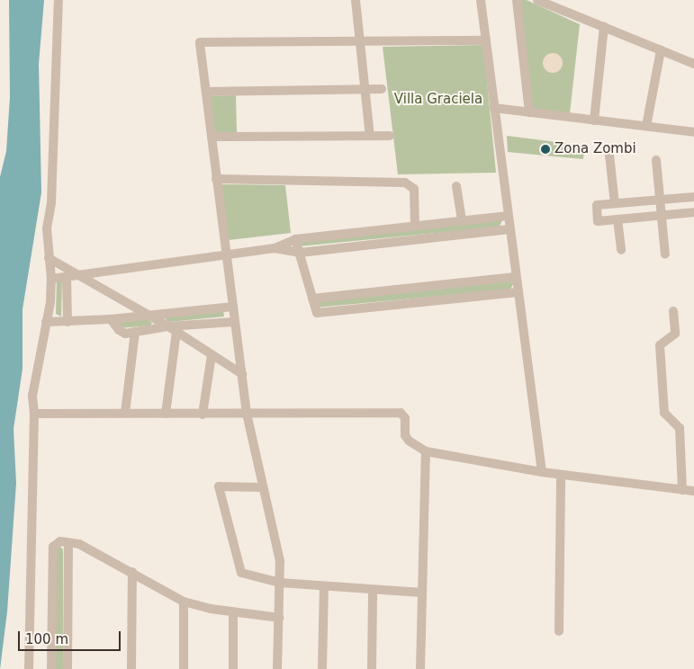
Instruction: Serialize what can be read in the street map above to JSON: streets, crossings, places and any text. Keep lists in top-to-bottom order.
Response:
{
  "parks": ["Villa Graciela"],
  "places": ["Zona Zombi"],
  "scale_bar": "100 m"
}
